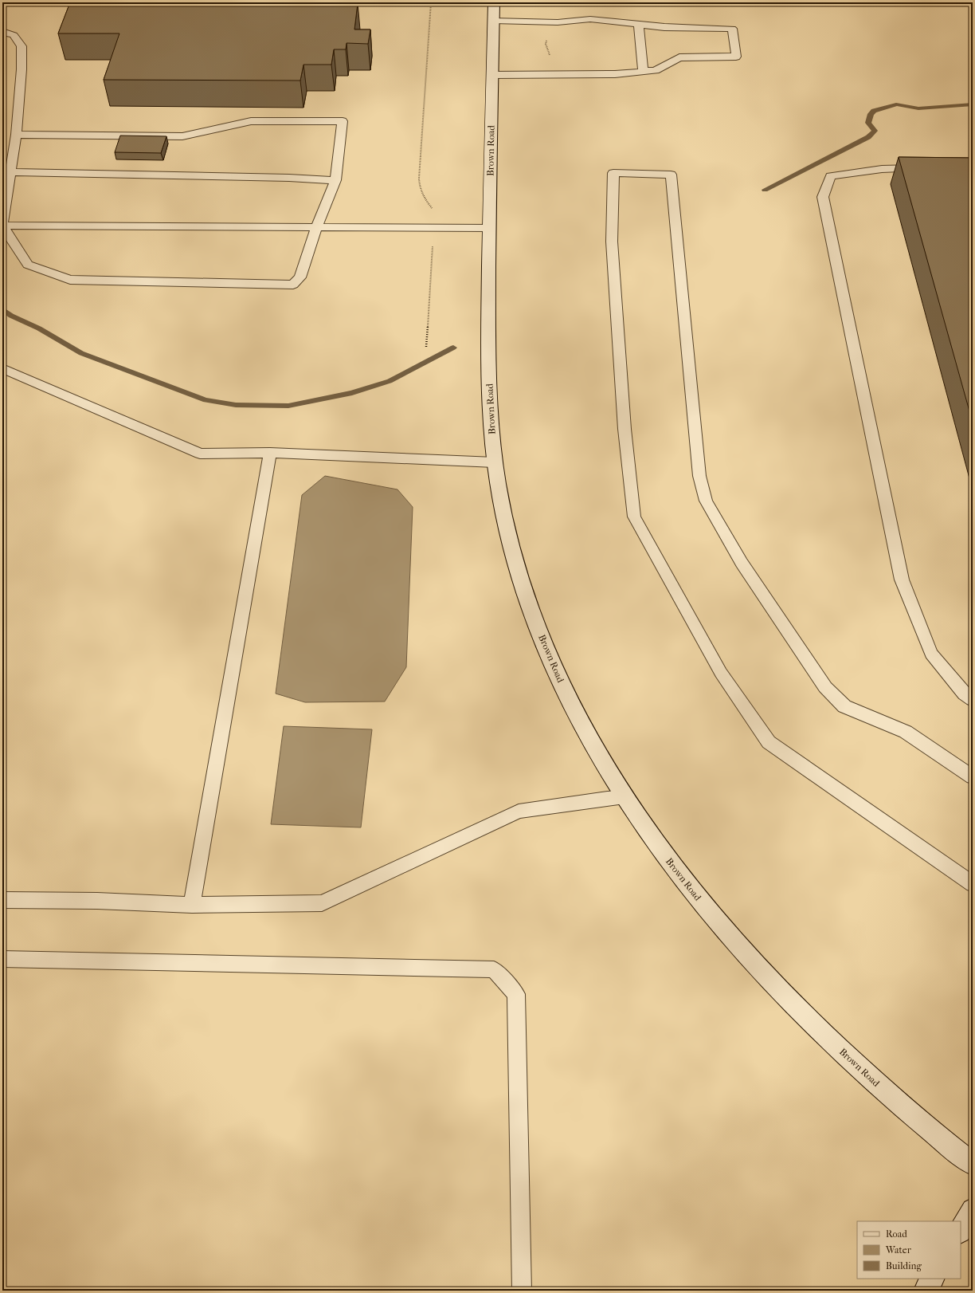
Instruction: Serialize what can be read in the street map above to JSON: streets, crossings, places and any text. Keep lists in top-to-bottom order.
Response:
{
  "streets": {
    "main road": ["Brown Road"]
  },
  "legend": ["Road", "Water", "Building"]
}
